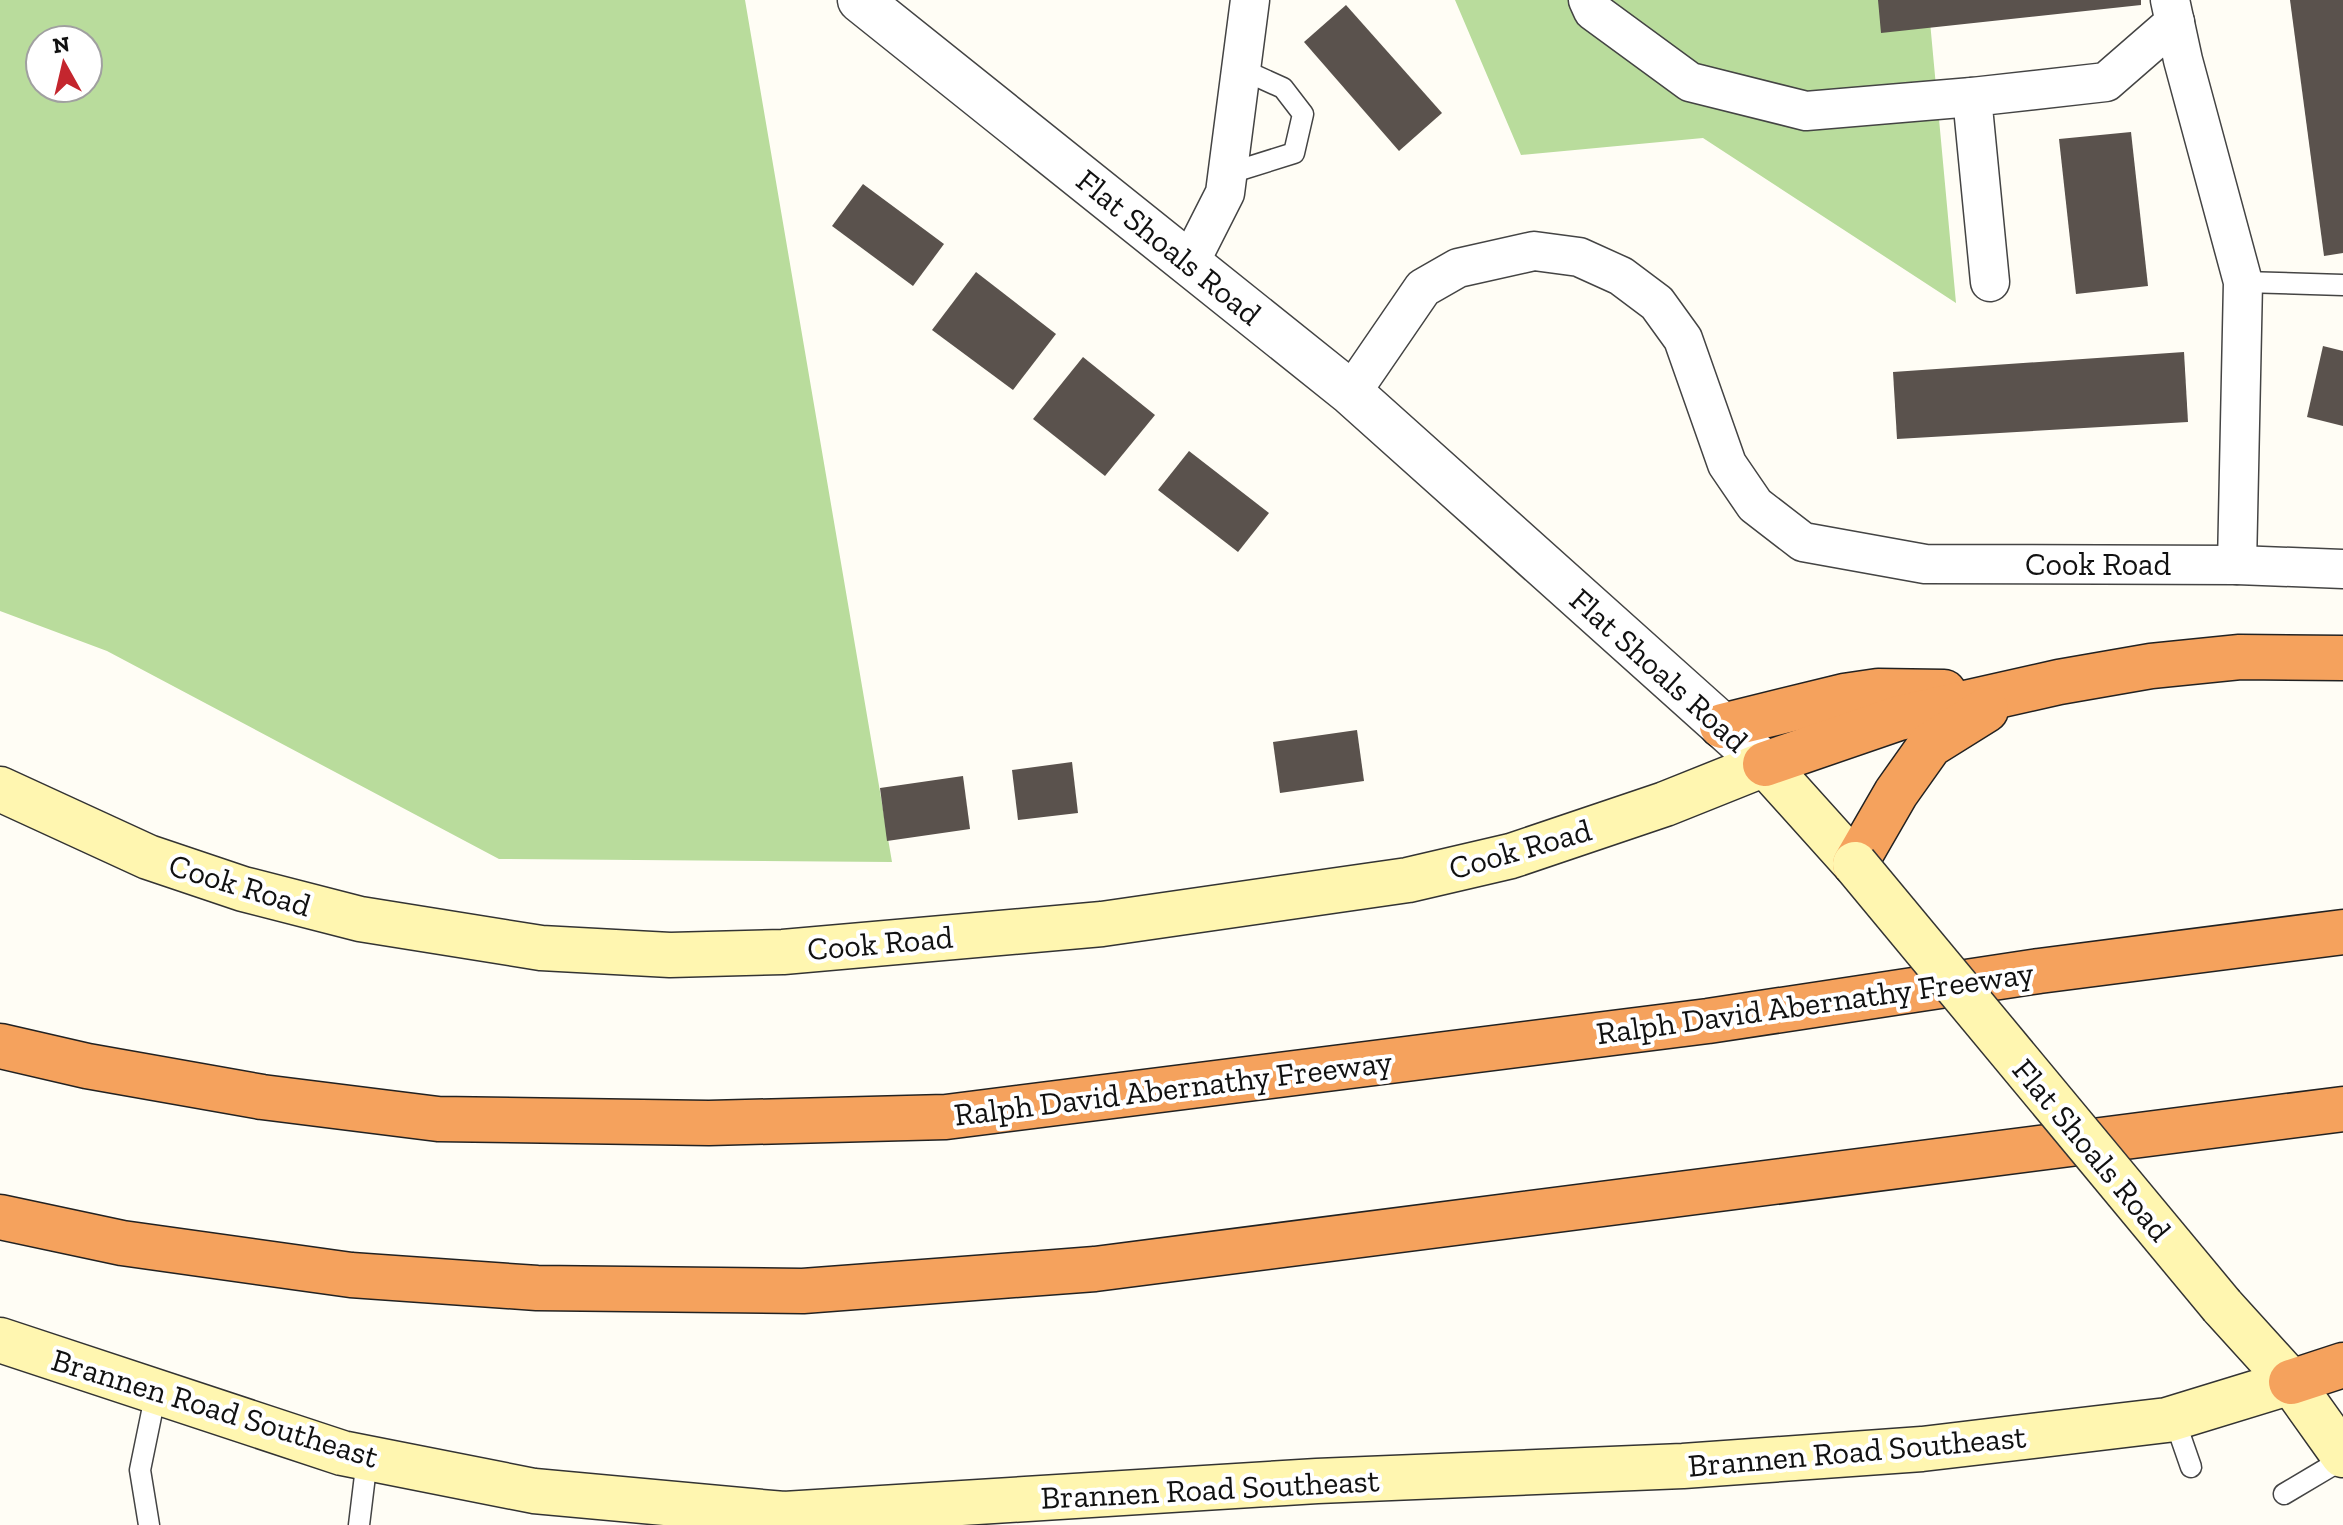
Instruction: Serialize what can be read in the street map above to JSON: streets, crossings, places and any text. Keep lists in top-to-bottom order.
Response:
{
  "streets": {
    "highway": ["Ralph David Abernathy Freeway"],
    "main road": ["Flat Shoals Road", "Cook Road", "Brannen Road Southeast"]
  },
  "crossings": [
    ["Flat Shoals Road", "Cook Road"],
    ["Flat Shoals Road", "Brannen Road Southeast"]
  ],
  "north": "top"
}
